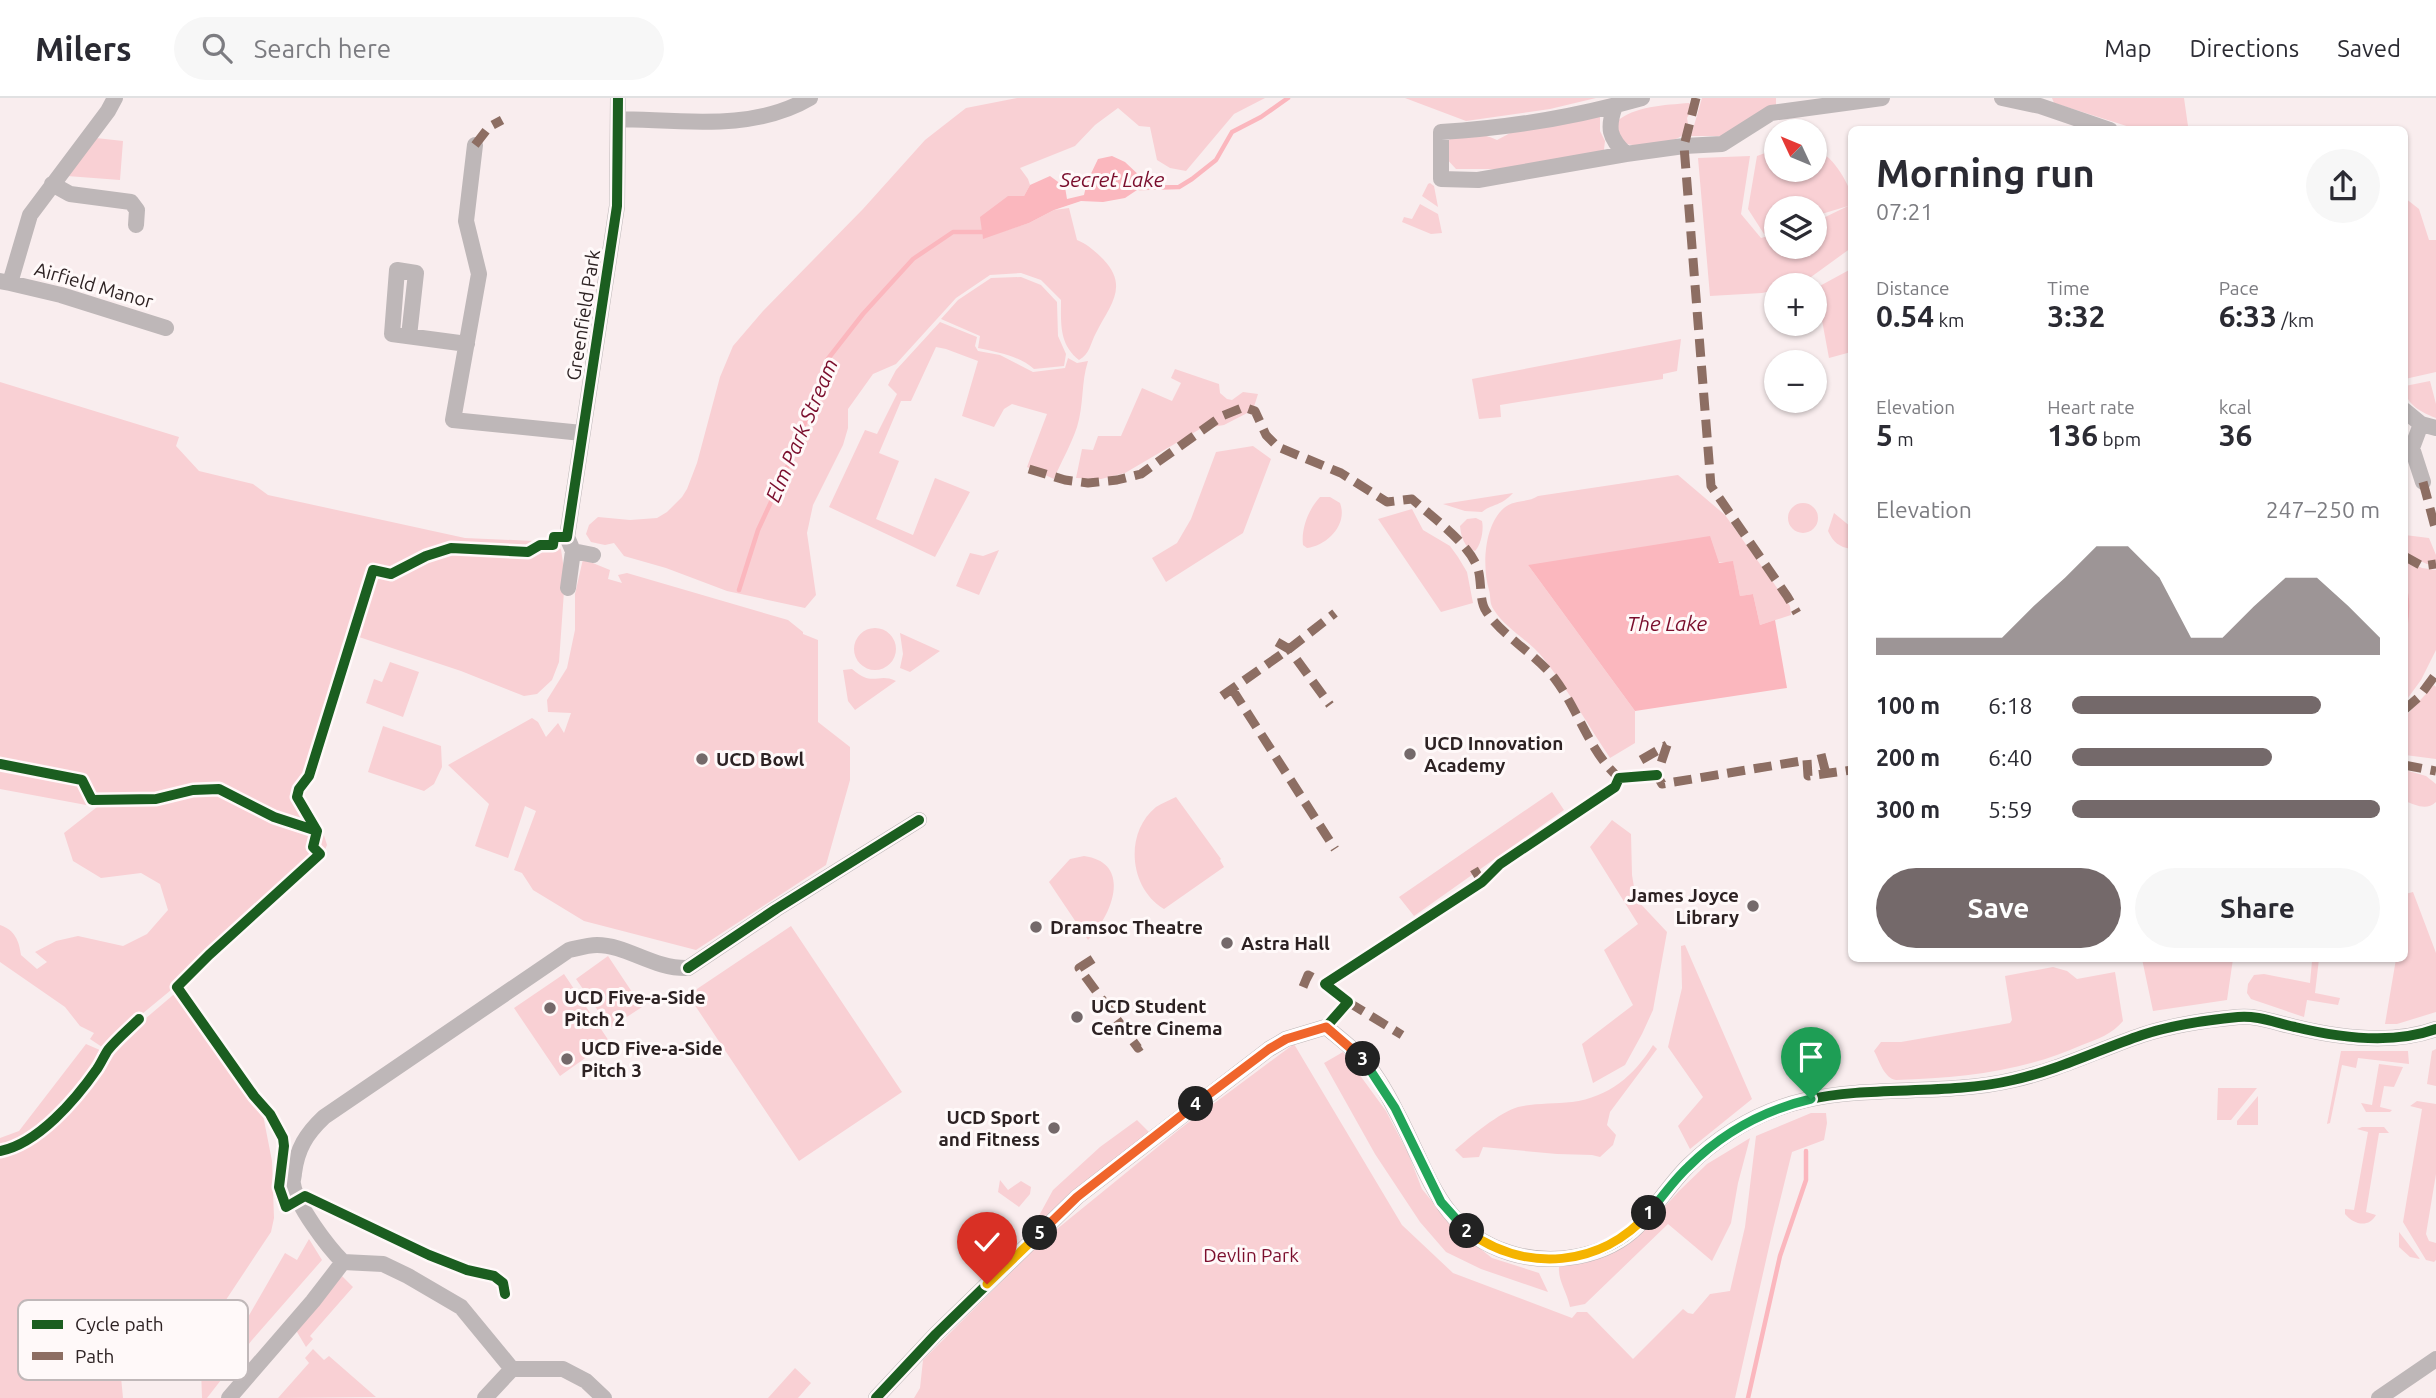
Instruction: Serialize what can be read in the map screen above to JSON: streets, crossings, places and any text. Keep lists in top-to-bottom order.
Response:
{
  "streets": {
    "street": ["Airfield Manor", "Greenfield Park"]
  },
  "water": ["Secret Lake", "Elm Park Stream", "The Lake"],
  "parks": ["Devlin Park"],
  "places": [
    "UCD Innovation Academy",
    "UCD Bowl",
    "James Joyce Library",
    "Dramsoc Theatre",
    "Astra Hall",
    "UCD Five-a-Side Pitch 2",
    "UCD Student Centre Cinema",
    "UCD Five-a-Side Pitch 3",
    "UCD Sport and Fitness"
  ],
  "legend": ["Cycle path", "Path"],
  "north": "top left",
  "page": {
    "header": "Milers",
    "search": "Search here",
    "nav": ["Map", "Directions", "Saved"],
    "map_buttons": ["+", "−"],
    "heading": ["Morning run", "07:21"],
    "stats": [
      ["Distance", "0.54 km"],
      ["Time", "3:32"],
      ["Pace", "6:33 /km"],
      ["Elevation", "5 m"],
      ["Heart rate", "136 bpm"],
      ["kcal", "36"]
    ],
    "chart": ["Elevation", "247–250 m"],
    "list": [
      {
        "name": "100 m",
        "note": "6:18"
      },
      {
        "name": "200 m",
        "note": "6:40"
      },
      {
        "name": "300 m",
        "note": "5:59"
      }
    ],
    "buttons": ["Save", "Share"],
    "pins": [
      "3",
      "4",
      "1",
      "2",
      "5"
    ]
  }
}
